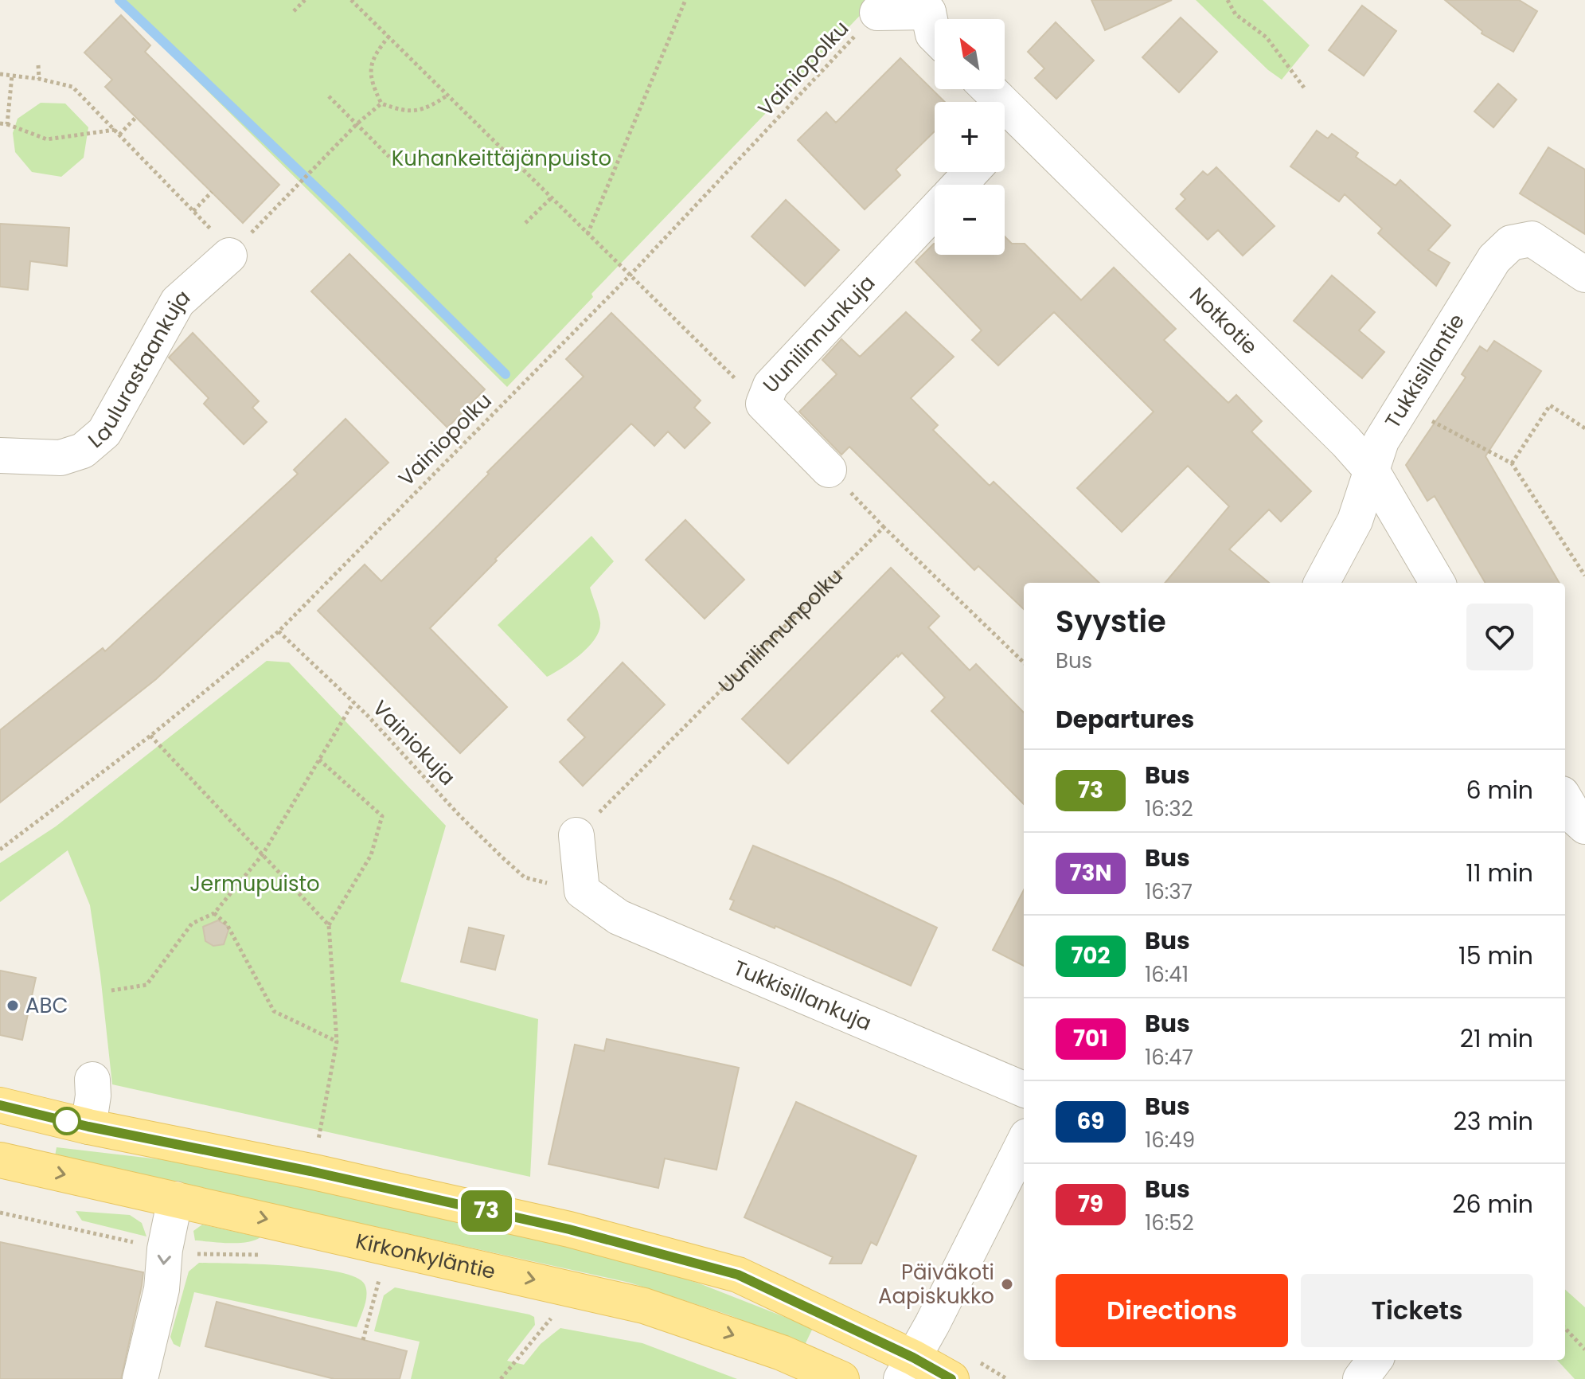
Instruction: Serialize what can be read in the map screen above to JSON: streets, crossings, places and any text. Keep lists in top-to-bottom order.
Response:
{
  "streets": {
    "main road": ["Kirkonkyläntie"],
    "street": [
      "Notkotie",
      "Uunilinnunkuja",
      "Laulurastaankuja",
      "Tukkisillantie",
      "Tukkisillankuja"
    ],
    "path": ["Vainiopolku", "Uunilinnunpolku", "Vainiokuja"]
  },
  "crossings": [
    ["Vainiopolku", "Vainiokuja"],
    ["Notkotie", "Tukkisillantie"],
    ["Uunilinnunpolku", "Tukkisillankuja"]
  ],
  "parks": ["Kuhankeittäjänpuisto", "Jermupuisto"],
  "places": ["ABC", "Päiväkoti Aapiskukko"],
  "lines": ["bus line 73"],
  "north": "top left",
  "page": {
    "on_map": "73",
    "map_buttons": ["+", "−"],
    "heading": [
      ["Syystie", "Bus"],
      "Departures"
    ],
    "list": [
      {
        "mark": "73",
        "name": "Bus",
        "note": "16:32",
        "value": "6 min"
      },
      {
        "mark": "73N",
        "name": "Bus",
        "note": "16:37",
        "value": "11 min"
      },
      {
        "mark": "702",
        "name": "Bus",
        "note": "16:41",
        "value": "15 min"
      },
      {
        "mark": "701",
        "name": "Bus",
        "note": "16:47",
        "value": "21 min"
      },
      {
        "mark": "69",
        "name": "Bus",
        "note": "16:49",
        "value": "23 min"
      },
      {
        "mark": "79",
        "name": "Bus",
        "note": "16:52",
        "value": "26 min"
      }
    ],
    "buttons": ["Directions", "Tickets"]
  }
}
